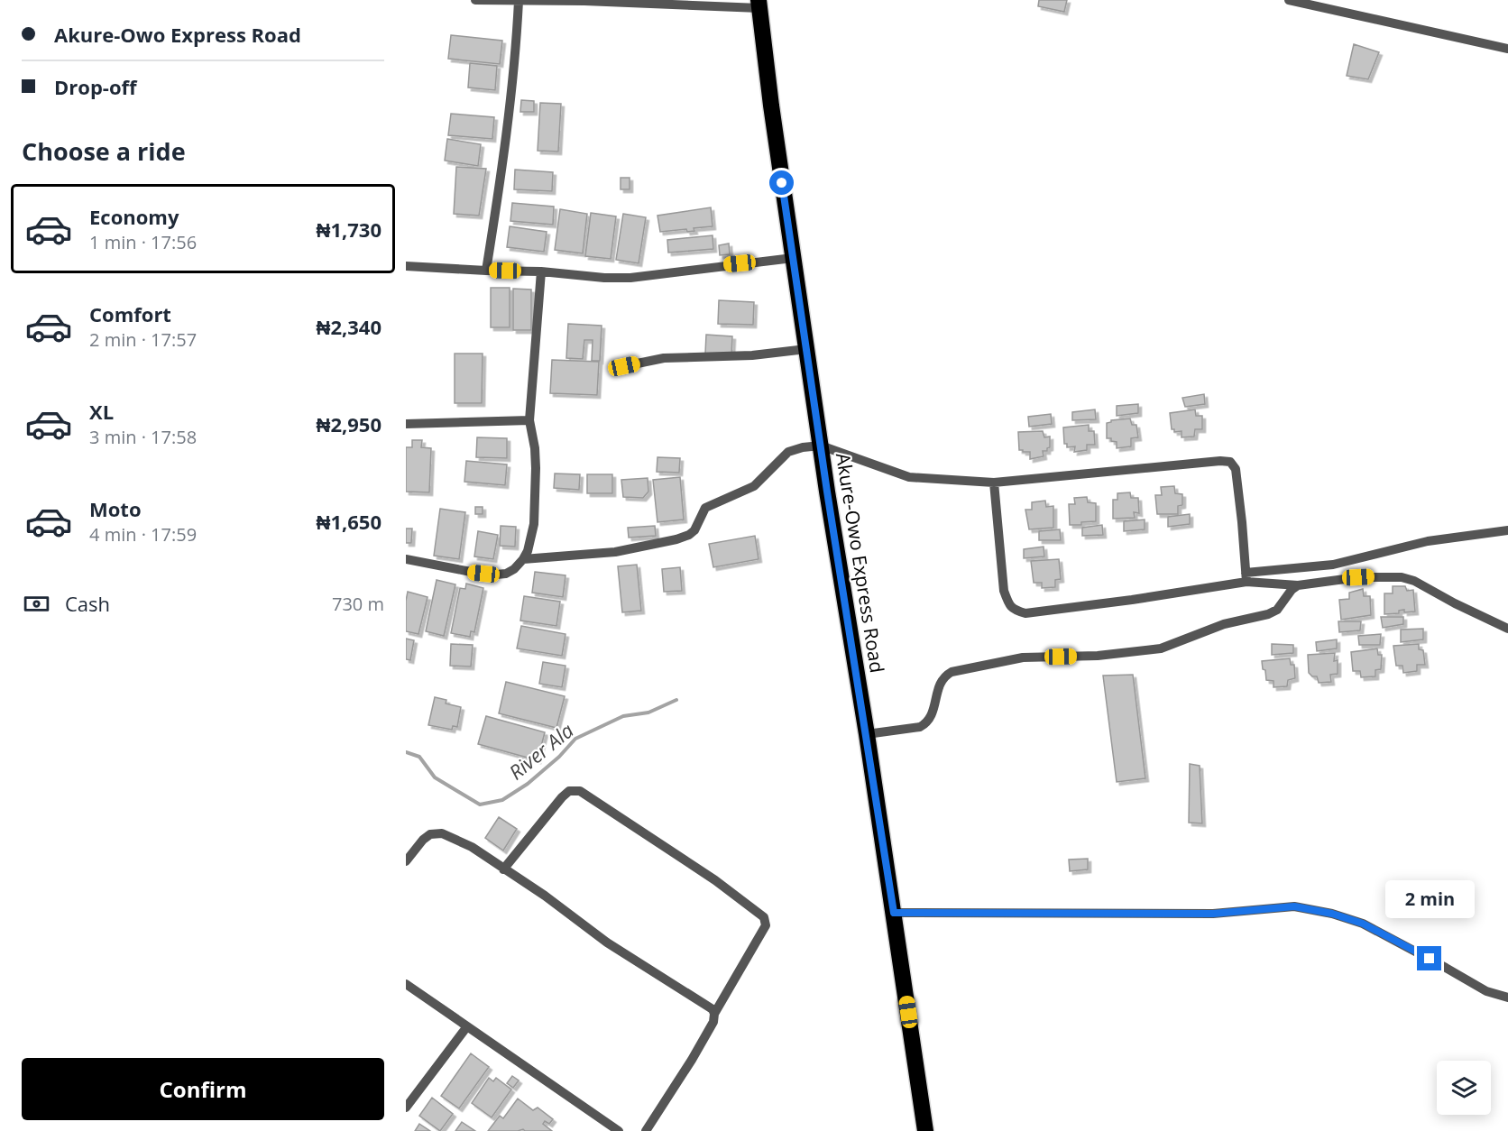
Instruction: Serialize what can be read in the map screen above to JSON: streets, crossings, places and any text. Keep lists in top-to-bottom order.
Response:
{
  "streets": {
    "highway": ["Akure-Owo Express Road"]
  },
  "water": ["River Ala"],
  "page": {
    "banner": ["Akure-Owo Express Road", "Drop-off"],
    "heading": "Choose a ride",
    "list": [
      {
        "name": "Economy",
        "note": "1 min · 17:56",
        "value": "₦1,730"
      },
      {
        "name": "Comfort",
        "note": "2 min · 17:57",
        "value": "₦2,340"
      },
      {
        "name": "XL",
        "note": "3 min · 17:58",
        "value": "₦2,950"
      },
      {
        "name": "Moto",
        "note": "4 min · 17:59",
        "value": "₦1,650"
      }
    ],
    "pay": ["Cash", "730 m"],
    "bubble": "2 min",
    "buttons": "Confirm"
  }
}
